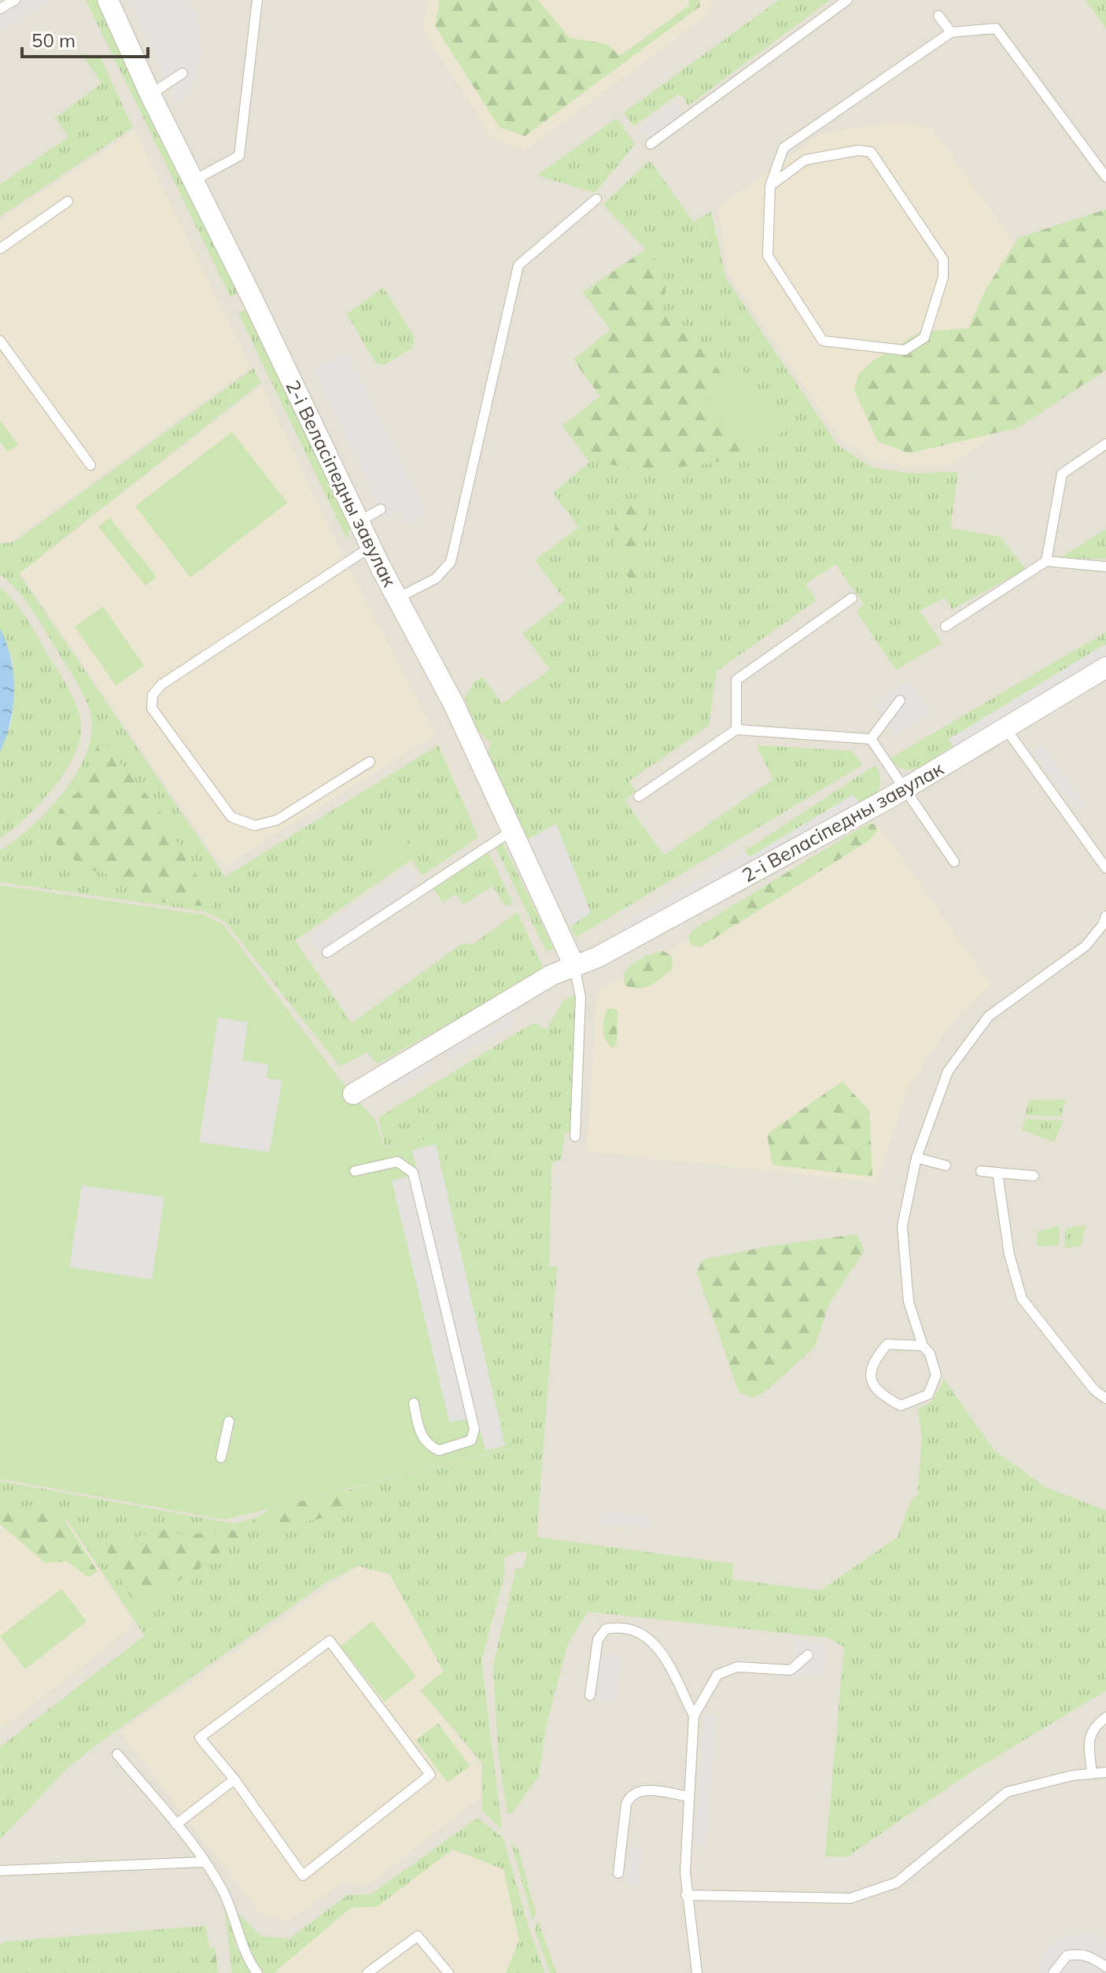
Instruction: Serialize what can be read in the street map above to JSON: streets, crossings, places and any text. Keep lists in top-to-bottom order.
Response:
{
  "streets": {
    "street": ["2-і Веласіпедны завулак"]
  },
  "scale_bar": "50 m"
}
